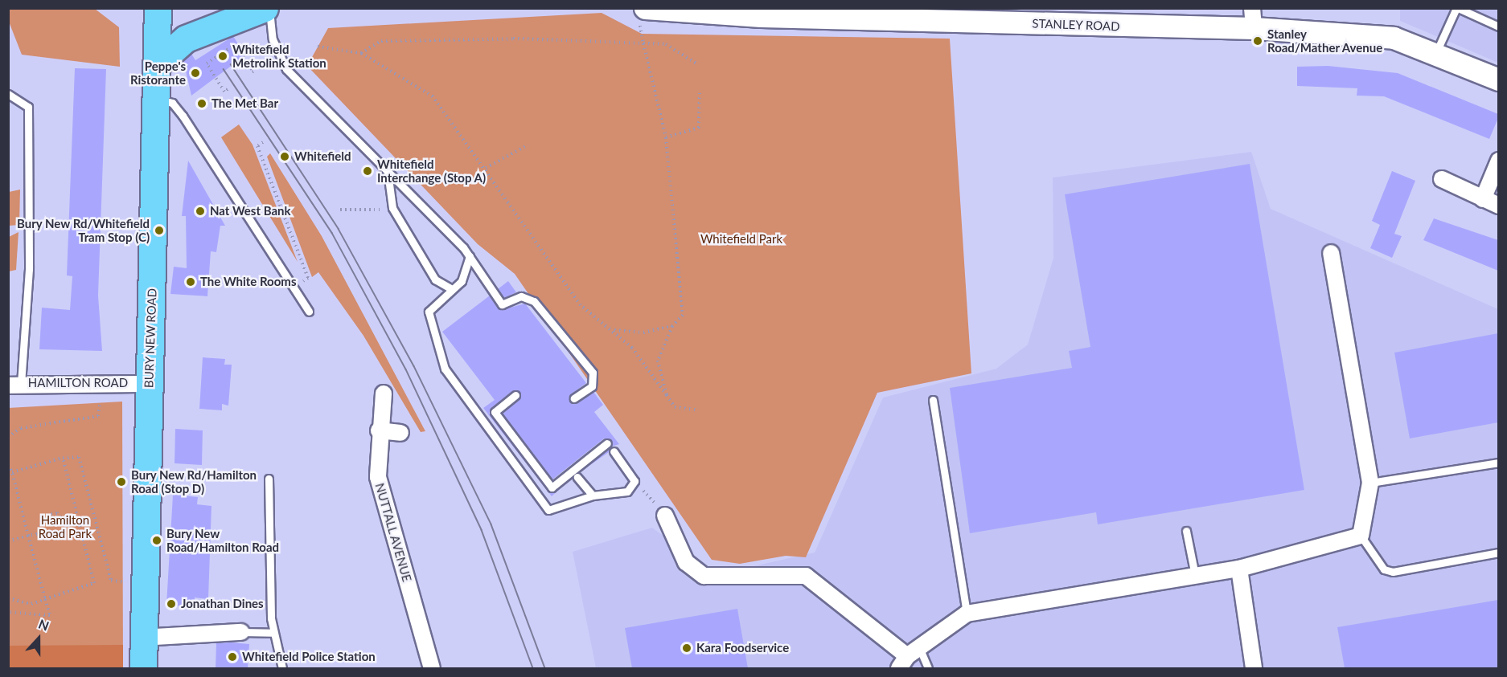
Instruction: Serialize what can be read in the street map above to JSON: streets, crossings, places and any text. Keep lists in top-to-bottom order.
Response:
{
  "streets": {
    "highway": ["BURY NEW ROAD"],
    "street": ["STANLEY ROAD", "HAMILTON ROAD", "NUTTALL AVENUE"]
  },
  "crossings": [
    ["BURY NEW ROAD", "HAMILTON ROAD"]
  ],
  "parks": ["Whitefield Park", "Hamilton Road Park"],
  "places": [
    "Stanley Road/Mather Avenue",
    "Whitefield Metrolink Station",
    "Peppe's Ristorante",
    "The Met Bar",
    "Whitefield",
    "Whitefield Interchange (Stop A)",
    "Nat West Bank",
    "Bury New Rd/Whitefield Tram Stop (C)",
    "The White Rooms",
    "Bury New Rd/Hamilton Road (Stop D)",
    "Bury New Road/Hamilton Road",
    "Jonathan Dines",
    "Kara Foodservice",
    "Whitefield Police Station"
  ],
  "north": "top"
}
